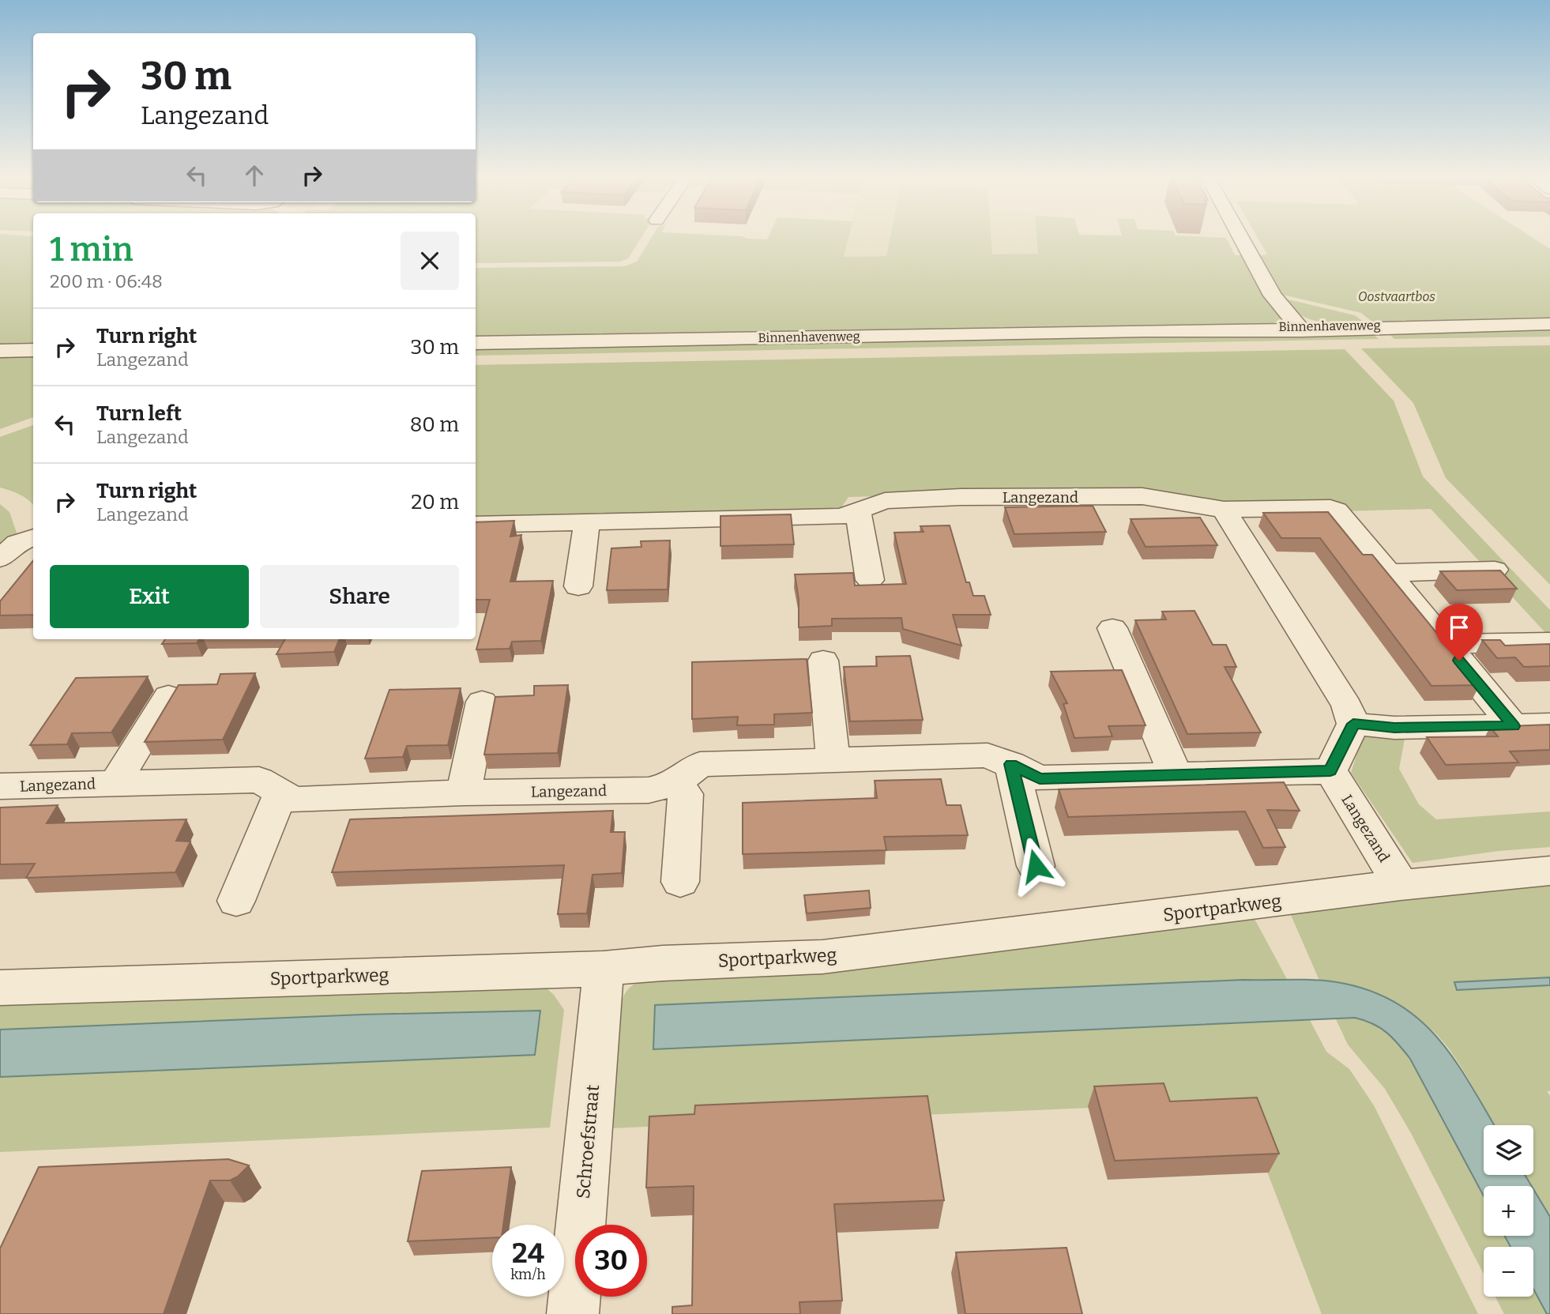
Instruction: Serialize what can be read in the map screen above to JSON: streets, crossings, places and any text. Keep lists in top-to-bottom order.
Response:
{
  "streets": {
    "street": [
      "Binnenhavenweg",
      "Langezand",
      "Sportparkweg",
      "Schroefstraat"
    ]
  },
  "crossings": [
    ["Langezand", "Sportparkweg"],
    ["Sportparkweg", "Schroefstraat"]
  ],
  "parks": ["Oostvaartbos"],
  "page": {
    "turn": ["30 m", "Langezand"],
    "heading": ["1 min", "200 m · 06:48"],
    "list": [
      {
        "name": "Turn right",
        "note": "Langezand",
        "value": "30 m"
      },
      {
        "name": "Turn left",
        "note": "Langezand",
        "value": "80 m"
      },
      {
        "name": "Turn right",
        "note": "Langezand",
        "value": "20 m"
      }
    ],
    "buttons": ["Exit", "Share"],
    "map_buttons": ["+", "−"],
    "speed": "24 km/h",
    "limit": "30"
  }
}
